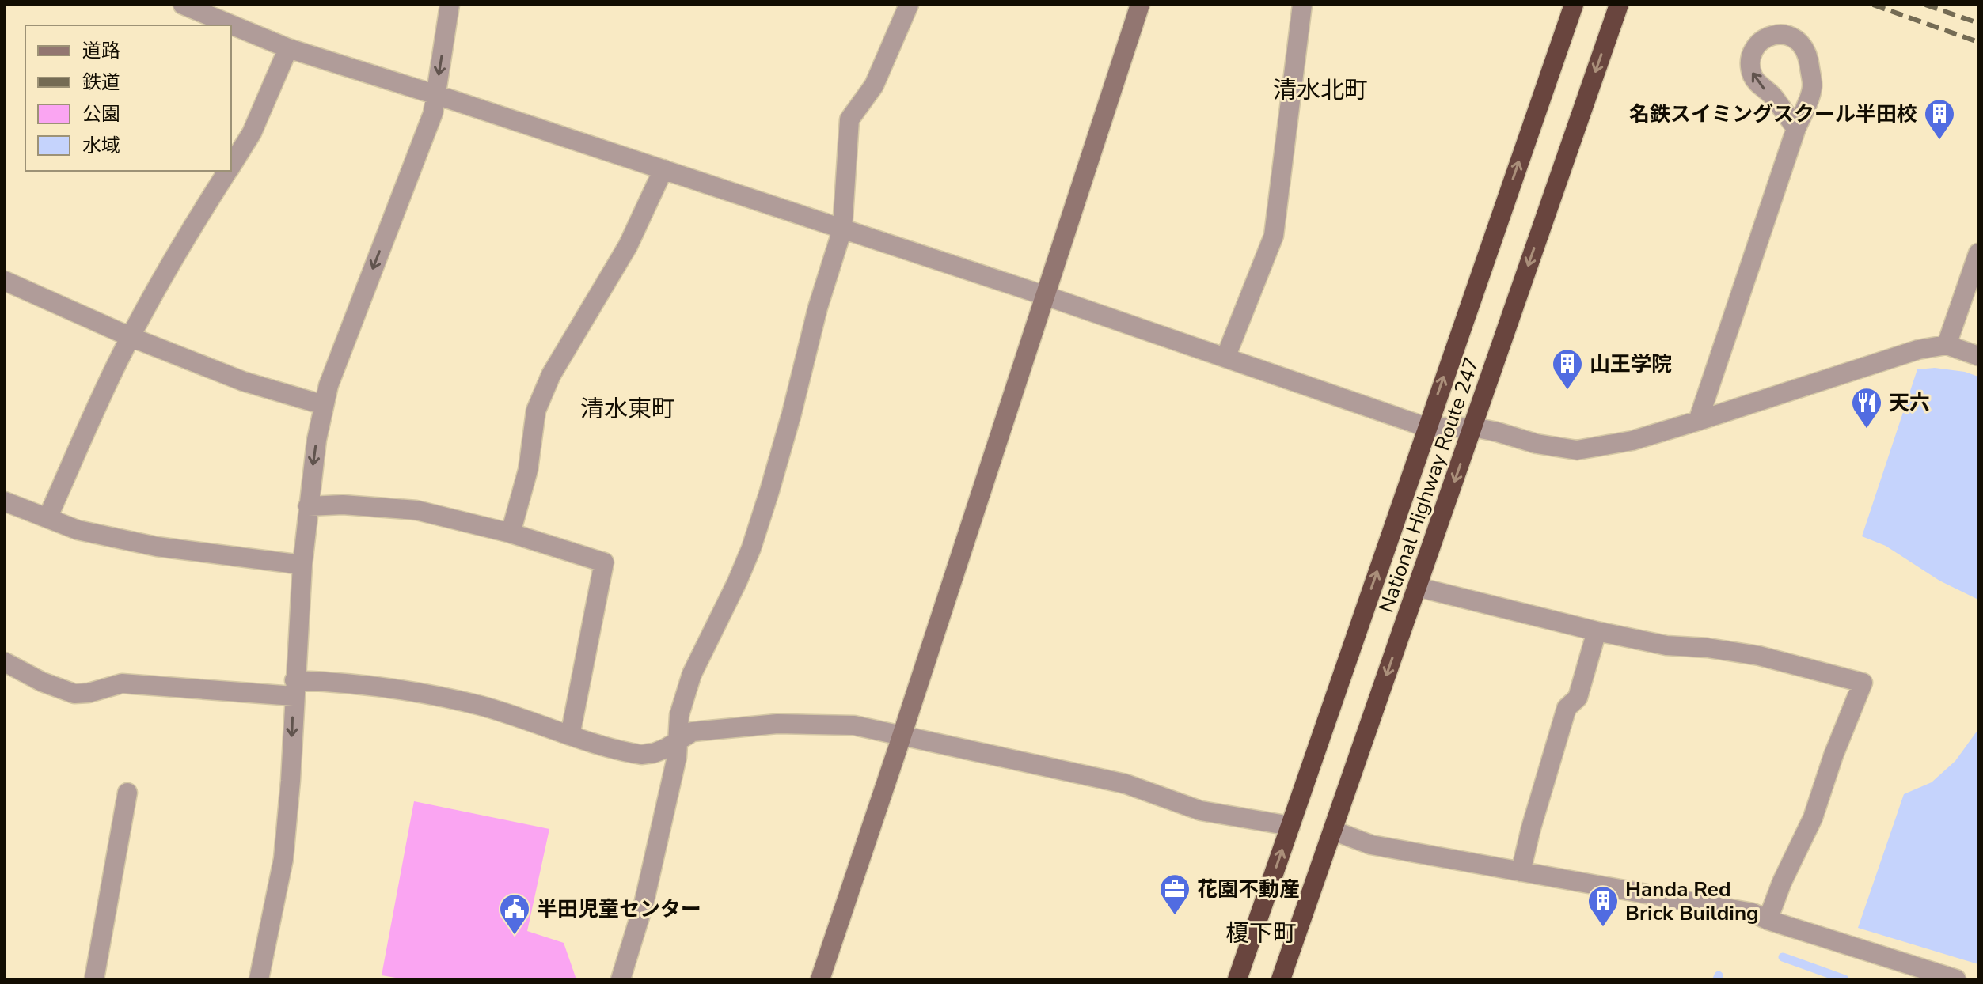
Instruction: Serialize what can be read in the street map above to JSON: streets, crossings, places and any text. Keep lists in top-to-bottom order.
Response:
{
  "streets": {
    "highway": ["National Highway Route 247"]
  },
  "districts": ["清水北町", "清水東町", "榎下町"],
  "places": {
    "building": ["名鉄スイミングスクール半田校", "山王学院", "Handa Red Brick Building"],
    "restaurant": ["天六"],
    "office": ["花園不動産"],
    "public building": ["半田児童センター"]
  },
  "legend": [
    "道路",
    "鉄道",
    "公園",
    "水域"
  ]
}
